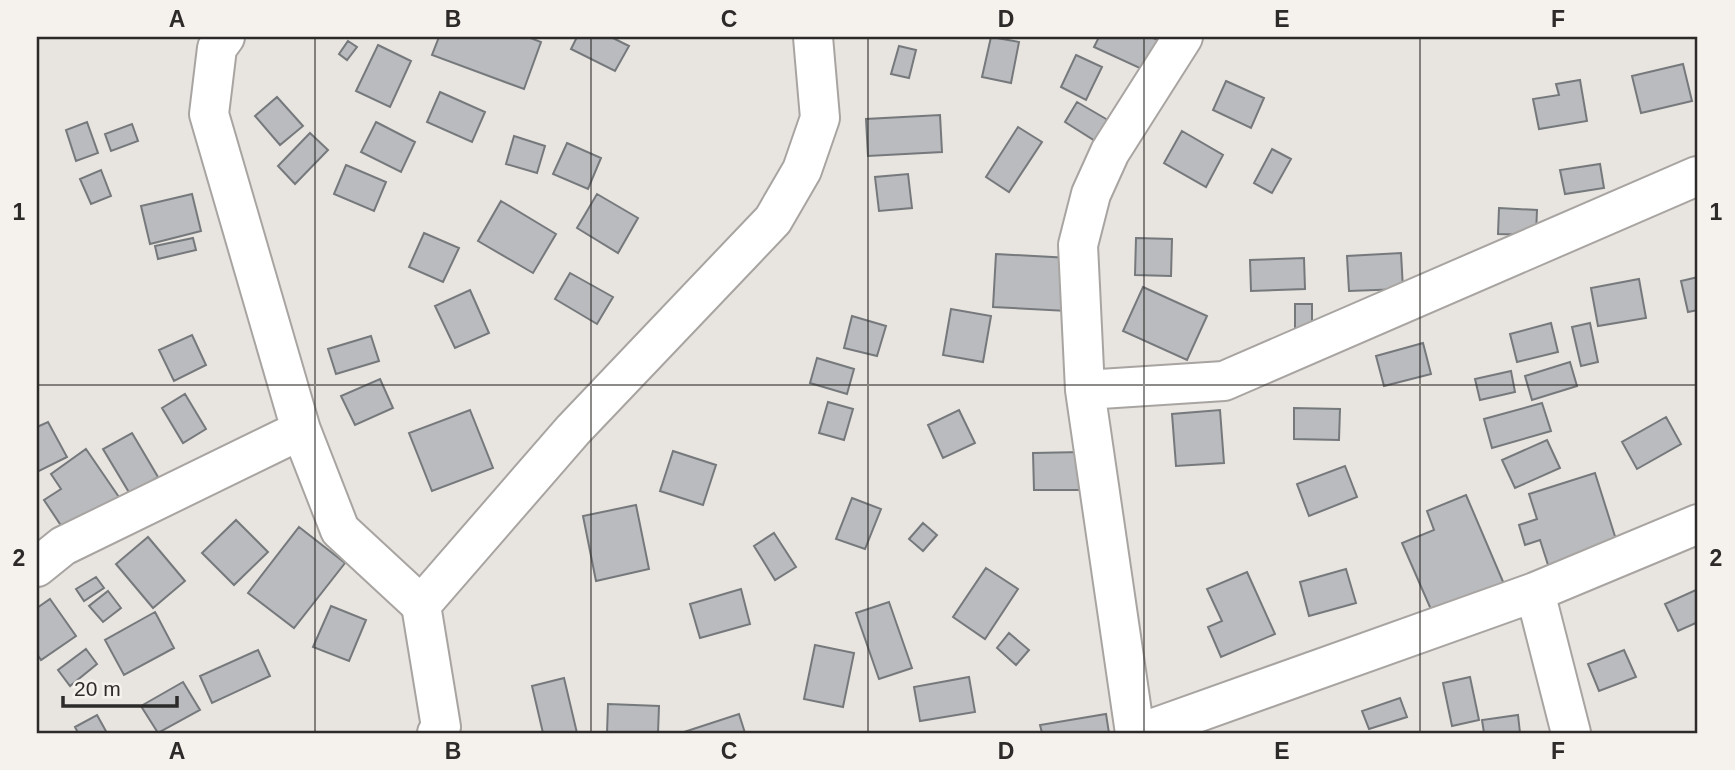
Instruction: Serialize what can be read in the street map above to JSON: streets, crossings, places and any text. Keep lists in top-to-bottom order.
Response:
{
  "scale_bar": "20 m",
  "grid": {
    "columns": [
      "A",
      "B",
      "C",
      "D",
      "E",
      "F"
    ],
    "rows": ["1", "2"]
  }
}
